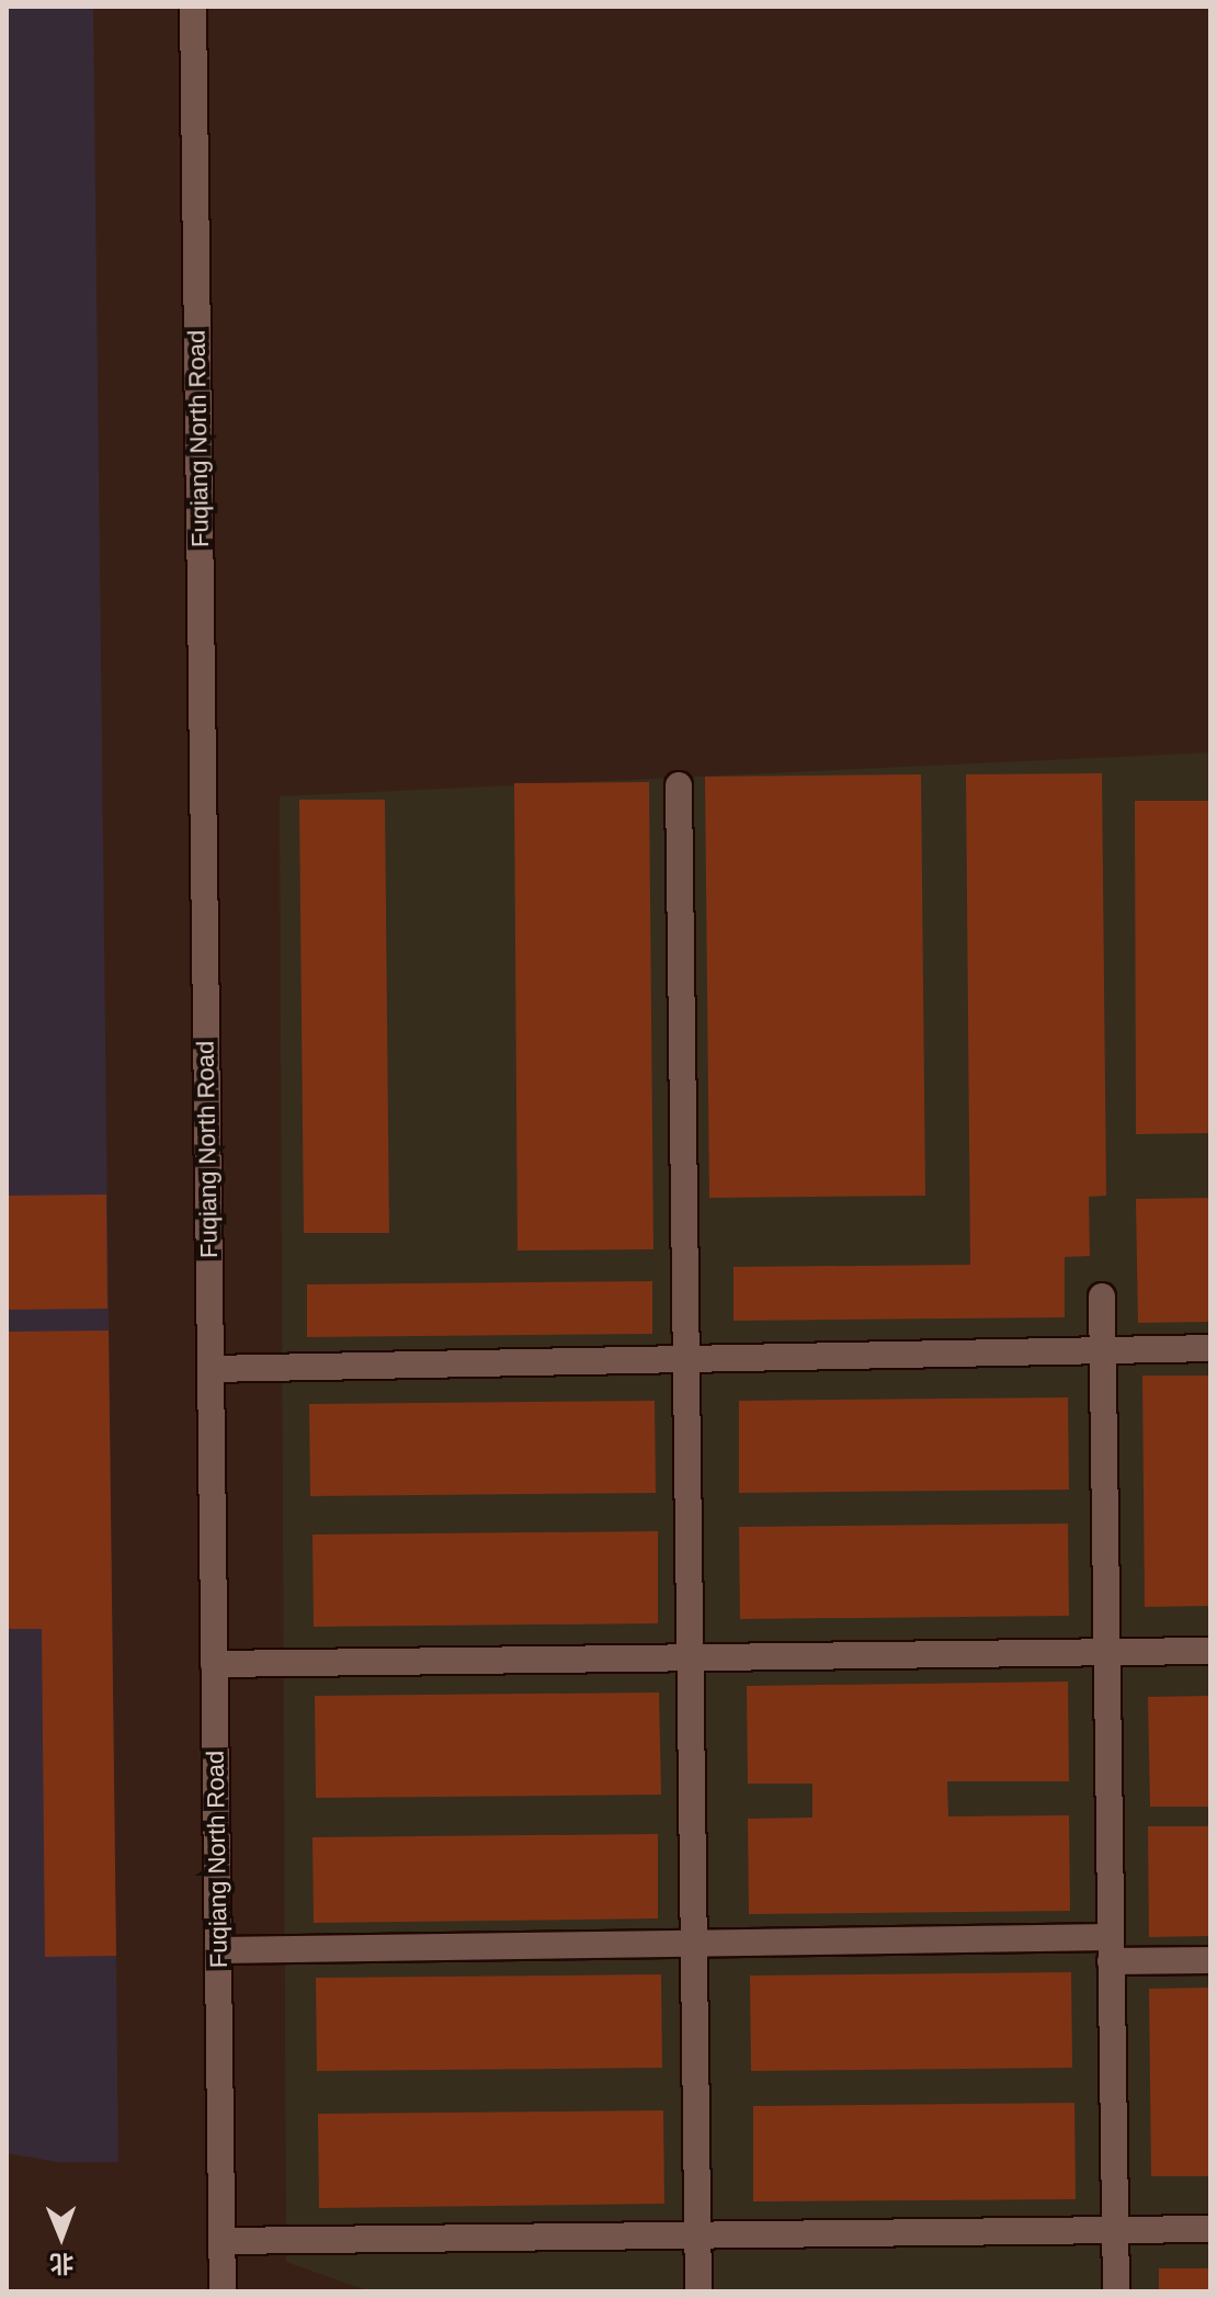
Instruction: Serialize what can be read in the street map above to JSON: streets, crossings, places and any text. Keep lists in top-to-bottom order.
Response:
{
  "streets": {
    "street": ["Fuqiang North Road"]
  },
  "north": "bottom"
}
